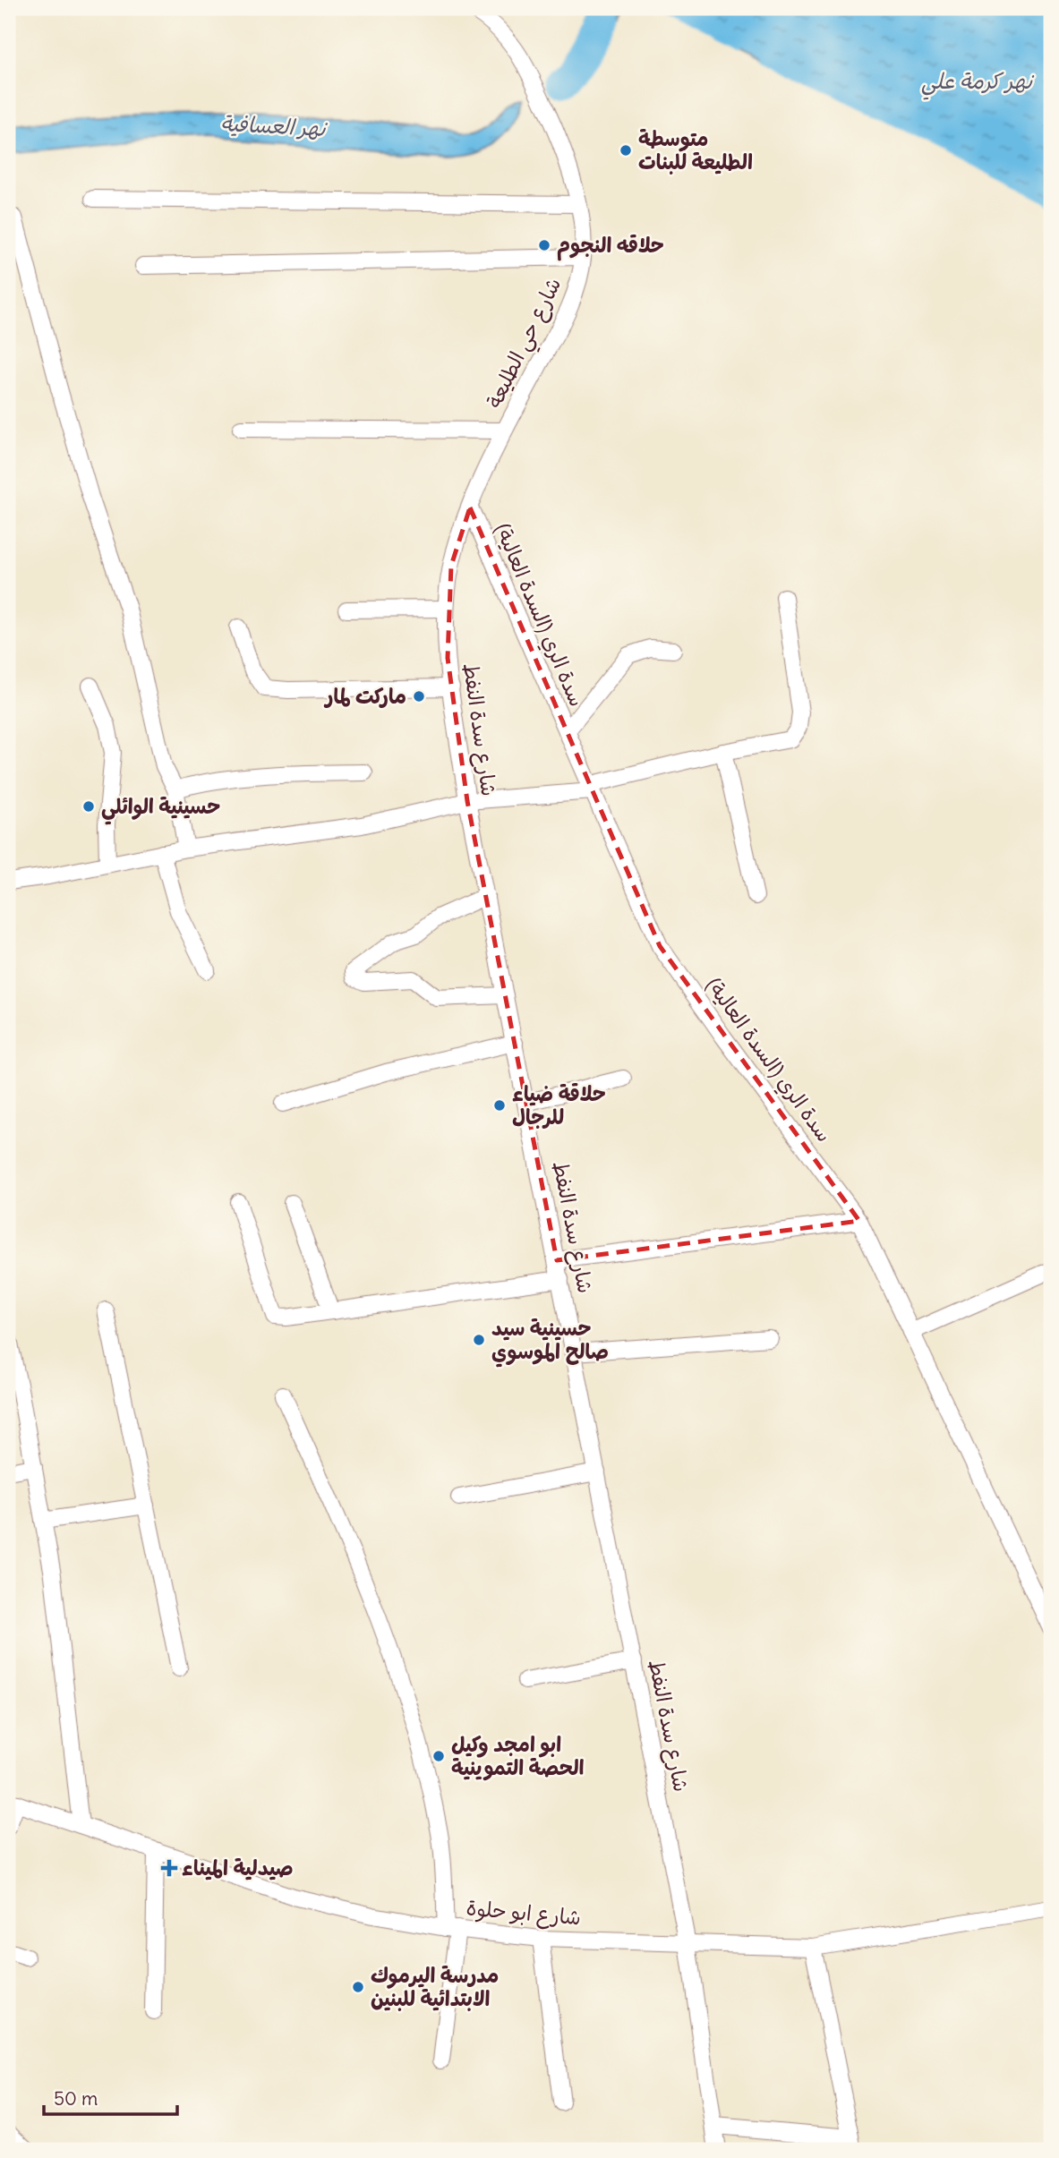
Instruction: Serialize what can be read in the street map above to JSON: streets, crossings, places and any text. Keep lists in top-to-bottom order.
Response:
{
  "streets": {
    "street": [
      "شارع حي الطليعة",
      "سدة الري (السدة العالية)",
      "شارع سدة النفط",
      "شارع ابو حلوة"
    ]
  },
  "crossings": [
    ["شارع حي الطليعة", "شارع سدة النفط"],
    ["سدة الري (السدة العالية)", "شارع سدة النفط"],
    ["شارع سدة النفط", "شارع ابو حلوة"]
  ],
  "water": ["نهر كرمة علي", "نهر العسافية"],
  "places": {
    "other": [
      "متوسطة الطليعة للبنات",
      "حلاقه النجوم",
      "ماركت لمار",
      "حسينية الوائلي",
      "حلاقة ضياء للرجال",
      "حسينية سيد صالح الموسوي",
      "ابو امجد وكيل الحصة التموينية",
      "مدرسة اليرموك الابتدائية للبنين"
    ],
    "health": ["صيدلية الميناء"]
  },
  "scale_bar": "50 m"
}
